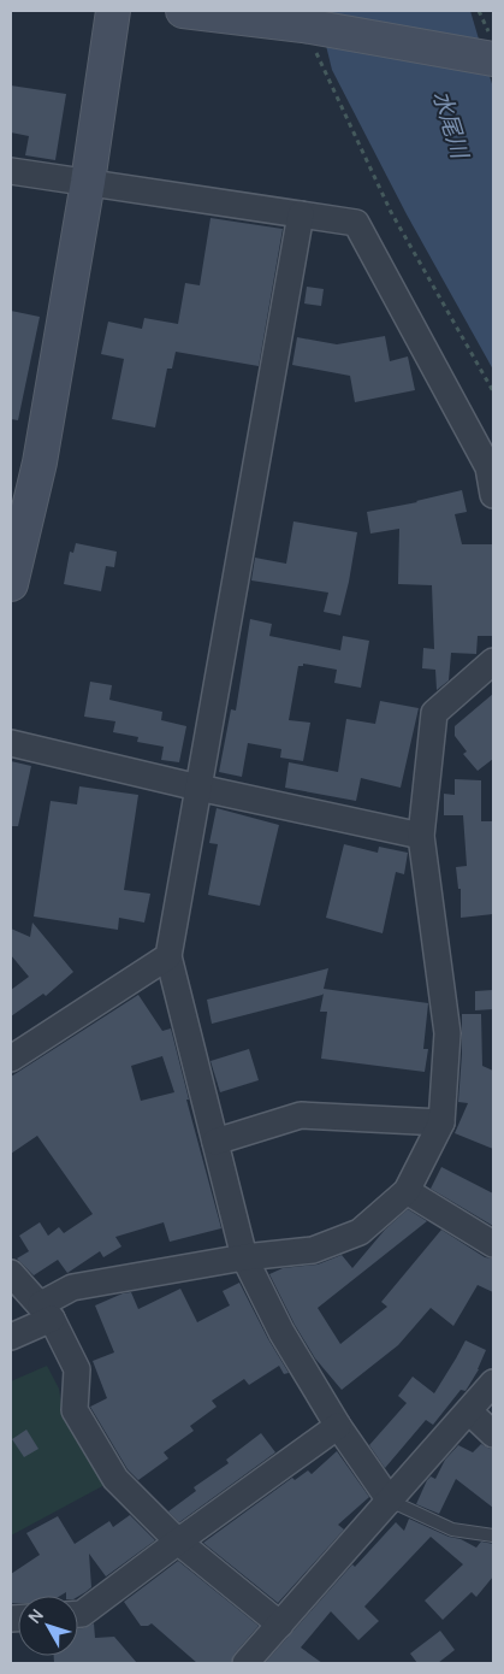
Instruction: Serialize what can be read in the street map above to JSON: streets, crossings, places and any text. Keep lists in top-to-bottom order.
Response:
{
  "water": ["水尾川"],
  "north": "top left"
}
